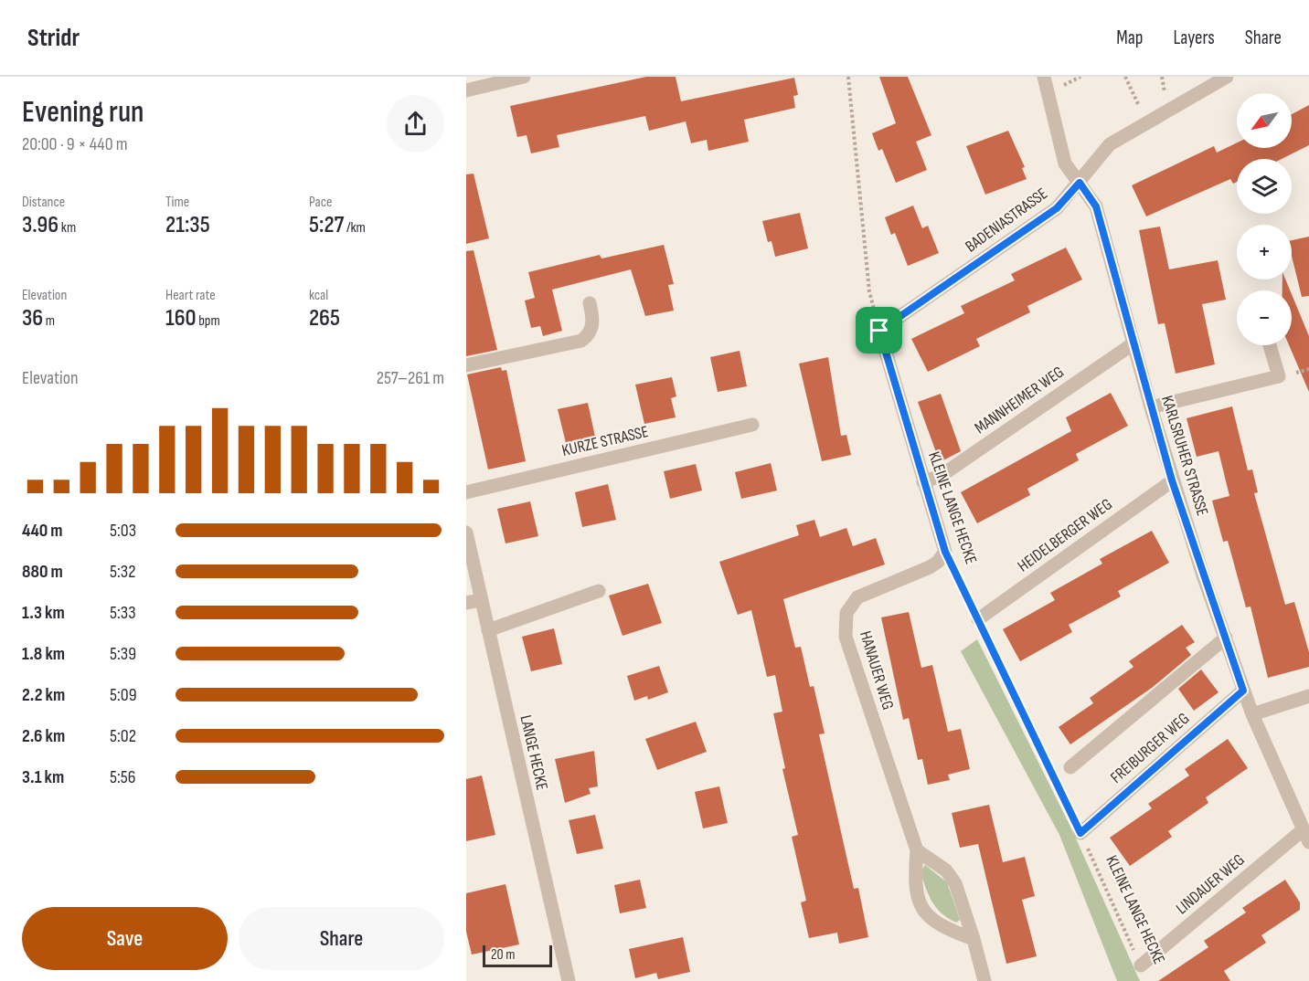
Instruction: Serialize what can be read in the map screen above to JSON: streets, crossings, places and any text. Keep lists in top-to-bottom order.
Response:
{
  "streets": {
    "street": [
      "BADENIASTRASSE",
      "MANNHEIMER WEG",
      "KURZE STRASSE",
      "KARLSRUHER STRASSE",
      "KLEINE LANGE HECKE",
      "HEIDELBERGER WEG",
      "HANAUER WEG",
      "FREIBURGER WEG",
      "LANGE HECKE",
      "LINDAUER WEG"
    ]
  },
  "crossings": [
    ["BADENIASTRASSE", "KARLSRUHER STRASSE"],
    ["BADENIASTRASSE", "KLEINE LANGE HECKE"],
    ["MANNHEIMER WEG", "KARLSRUHER STRASSE"],
    ["MANNHEIMER WEG", "KLEINE LANGE HECKE"],
    ["KARLSRUHER STRASSE", "HEIDELBERGER WEG"],
    ["KARLSRUHER STRASSE", "FREIBURGER WEG"],
    ["KARLSRUHER STRASSE", "LINDAUER WEG"],
    ["KLEINE LANGE HECKE", "HEIDELBERGER WEG"],
    ["KLEINE LANGE HECKE", "HANAUER WEG"],
    ["KLEINE LANGE HECKE", "FREIBURGER WEG"],
    ["KLEINE LANGE HECKE", "LINDAUER WEG"]
  ],
  "scale_bar": "20 m",
  "north": "bottom left",
  "page": {
    "header": "Stridr",
    "nav": ["Map", "Layers", "Share"],
    "heading": ["Evening run", "20:00 · 9 × 440 m"],
    "map_buttons": ["+", "−"],
    "stats": [
      ["Distance", "3.96 km"],
      ["Time", "21:35"],
      ["Pace", "5:27 /km"],
      ["Elevation", "36 m"],
      ["Heart rate", "160 bpm"],
      ["kcal", "265"]
    ],
    "chart": ["Elevation", "257–261 m"],
    "list": [
      {
        "name": "440 m",
        "note": "5:03"
      },
      {
        "name": "880 m",
        "note": "5:32"
      },
      {
        "name": "1.3 km",
        "note": "5:33"
      },
      {
        "name": "1.8 km",
        "note": "5:39"
      },
      {
        "name": "2.2 km",
        "note": "5:09"
      },
      {
        "name": "2.6 km",
        "note": "5:02"
      },
      {
        "name": "3.1 km",
        "note": "5:56"
      }
    ],
    "buttons": ["Save", "Share"],
    "scale": "20 m"
  }
}
